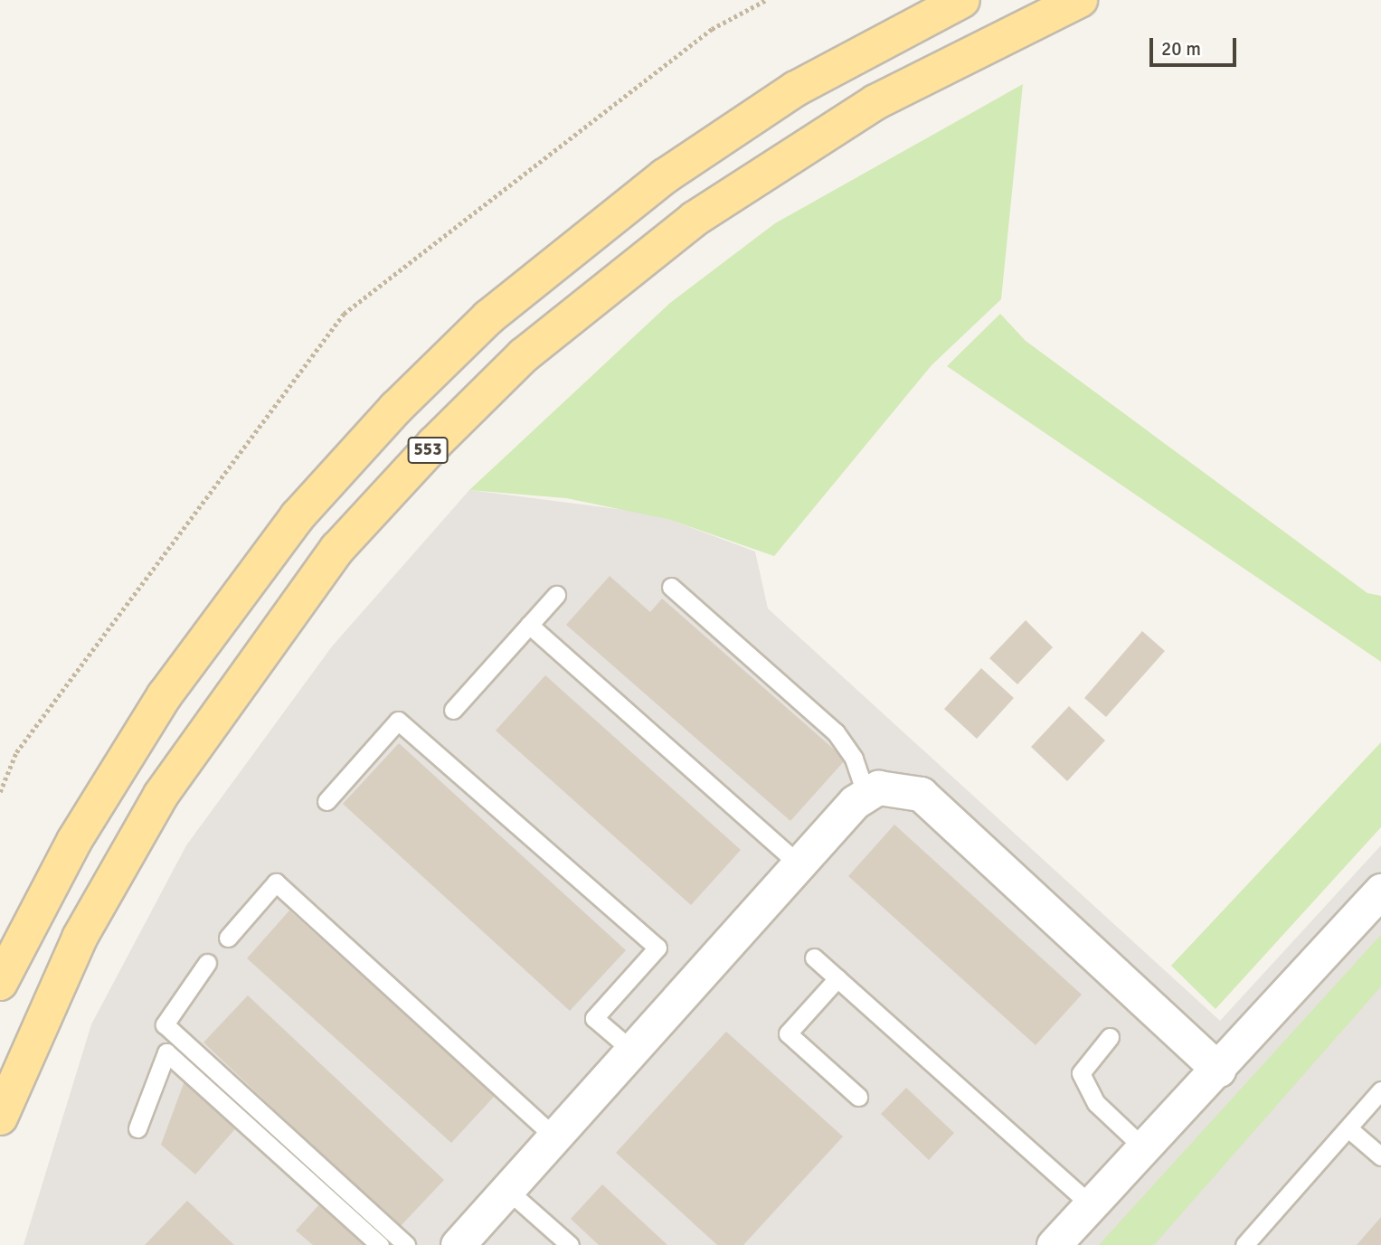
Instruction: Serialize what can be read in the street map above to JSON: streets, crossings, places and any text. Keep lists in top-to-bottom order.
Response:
{
  "streets": {
    "main road": ["553"]
  },
  "scale_bar": "20 m"
}
